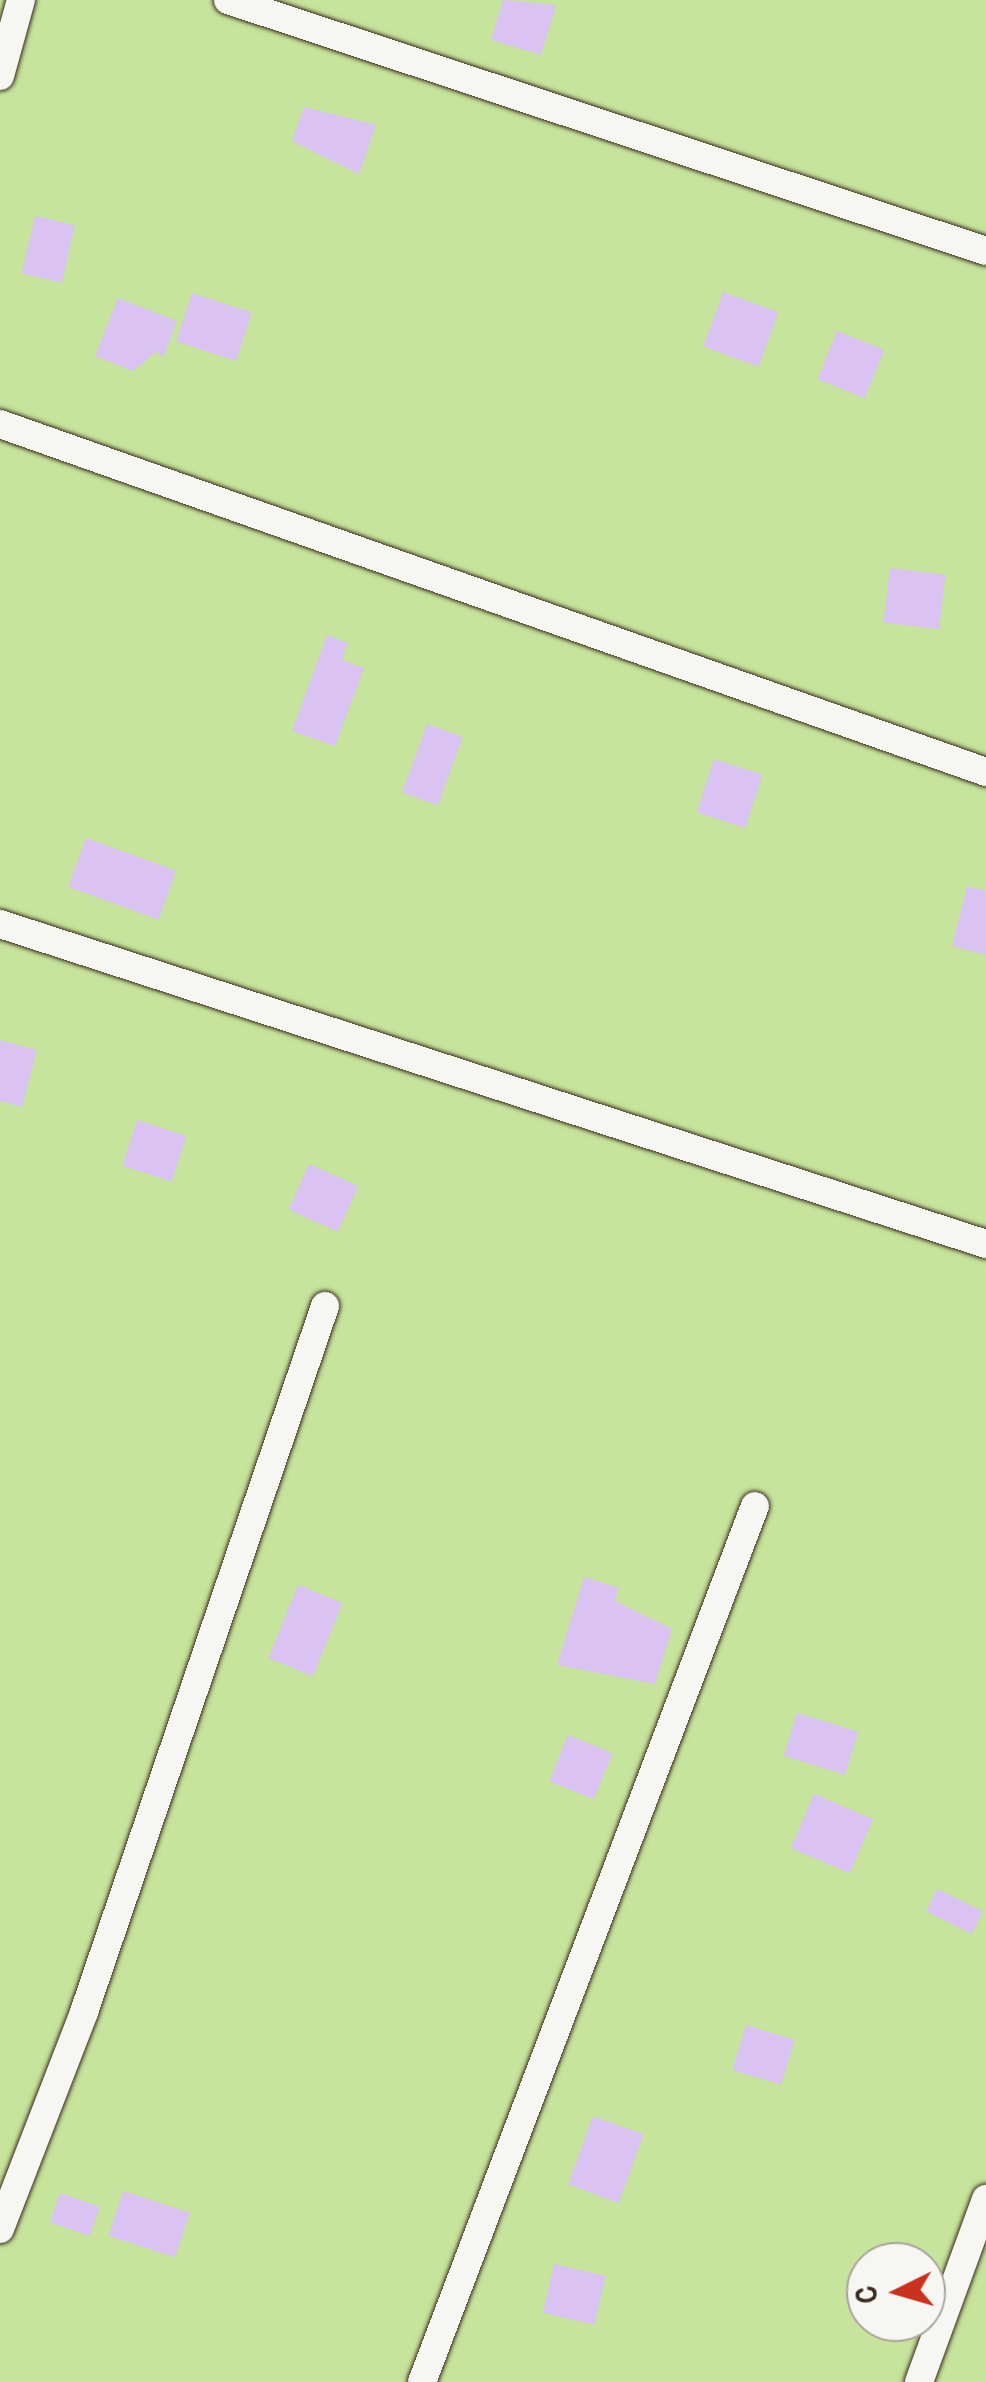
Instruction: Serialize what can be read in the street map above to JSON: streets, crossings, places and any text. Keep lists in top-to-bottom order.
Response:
{
  "north": "left"
}
